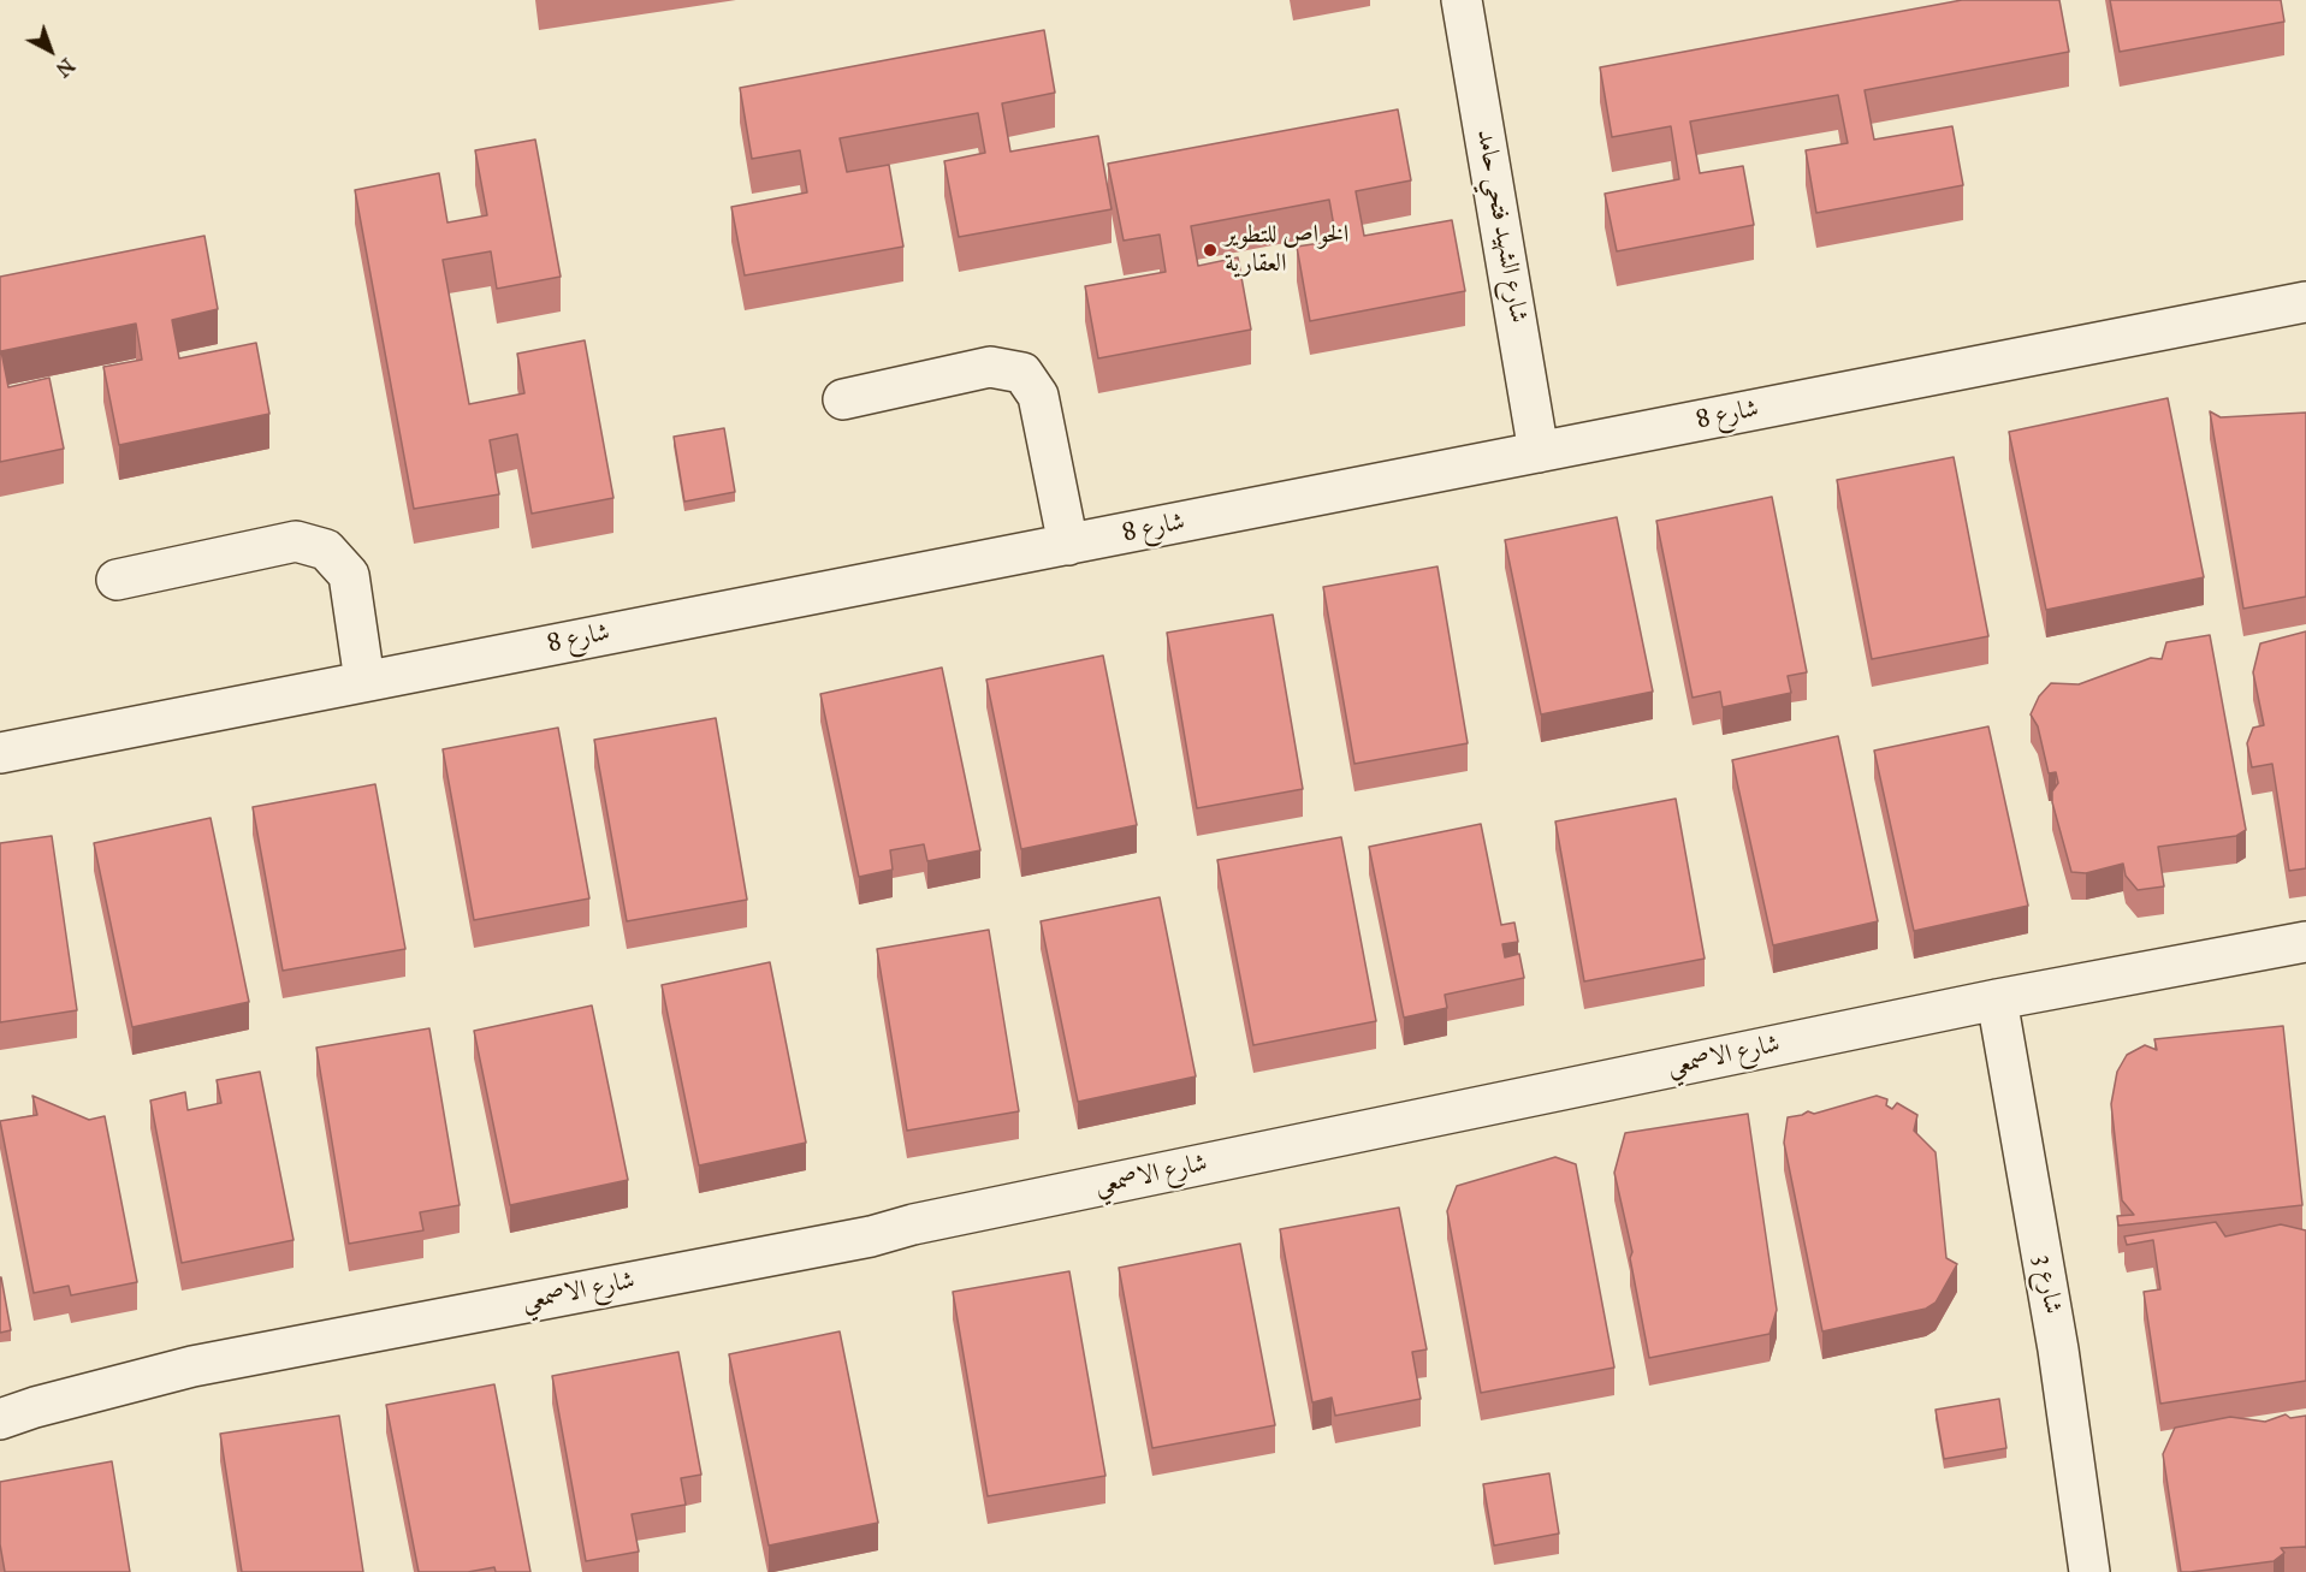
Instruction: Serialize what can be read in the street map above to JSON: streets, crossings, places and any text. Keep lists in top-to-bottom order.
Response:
{
  "streets": {
    "street": [
      "شارع الشهيد فتحي حامد",
      "شارع 8",
      "شارع الاصمعي",
      "شارع 3"
    ]
  },
  "crossings": [
    ["شارع الشهيد فتحي حامد", "شارع 8"],
    ["شارع الاصمعي", "شارع 3"]
  ],
  "places": ["الخواص للتطوير العقارية"],
  "north": "bottom right"
}
